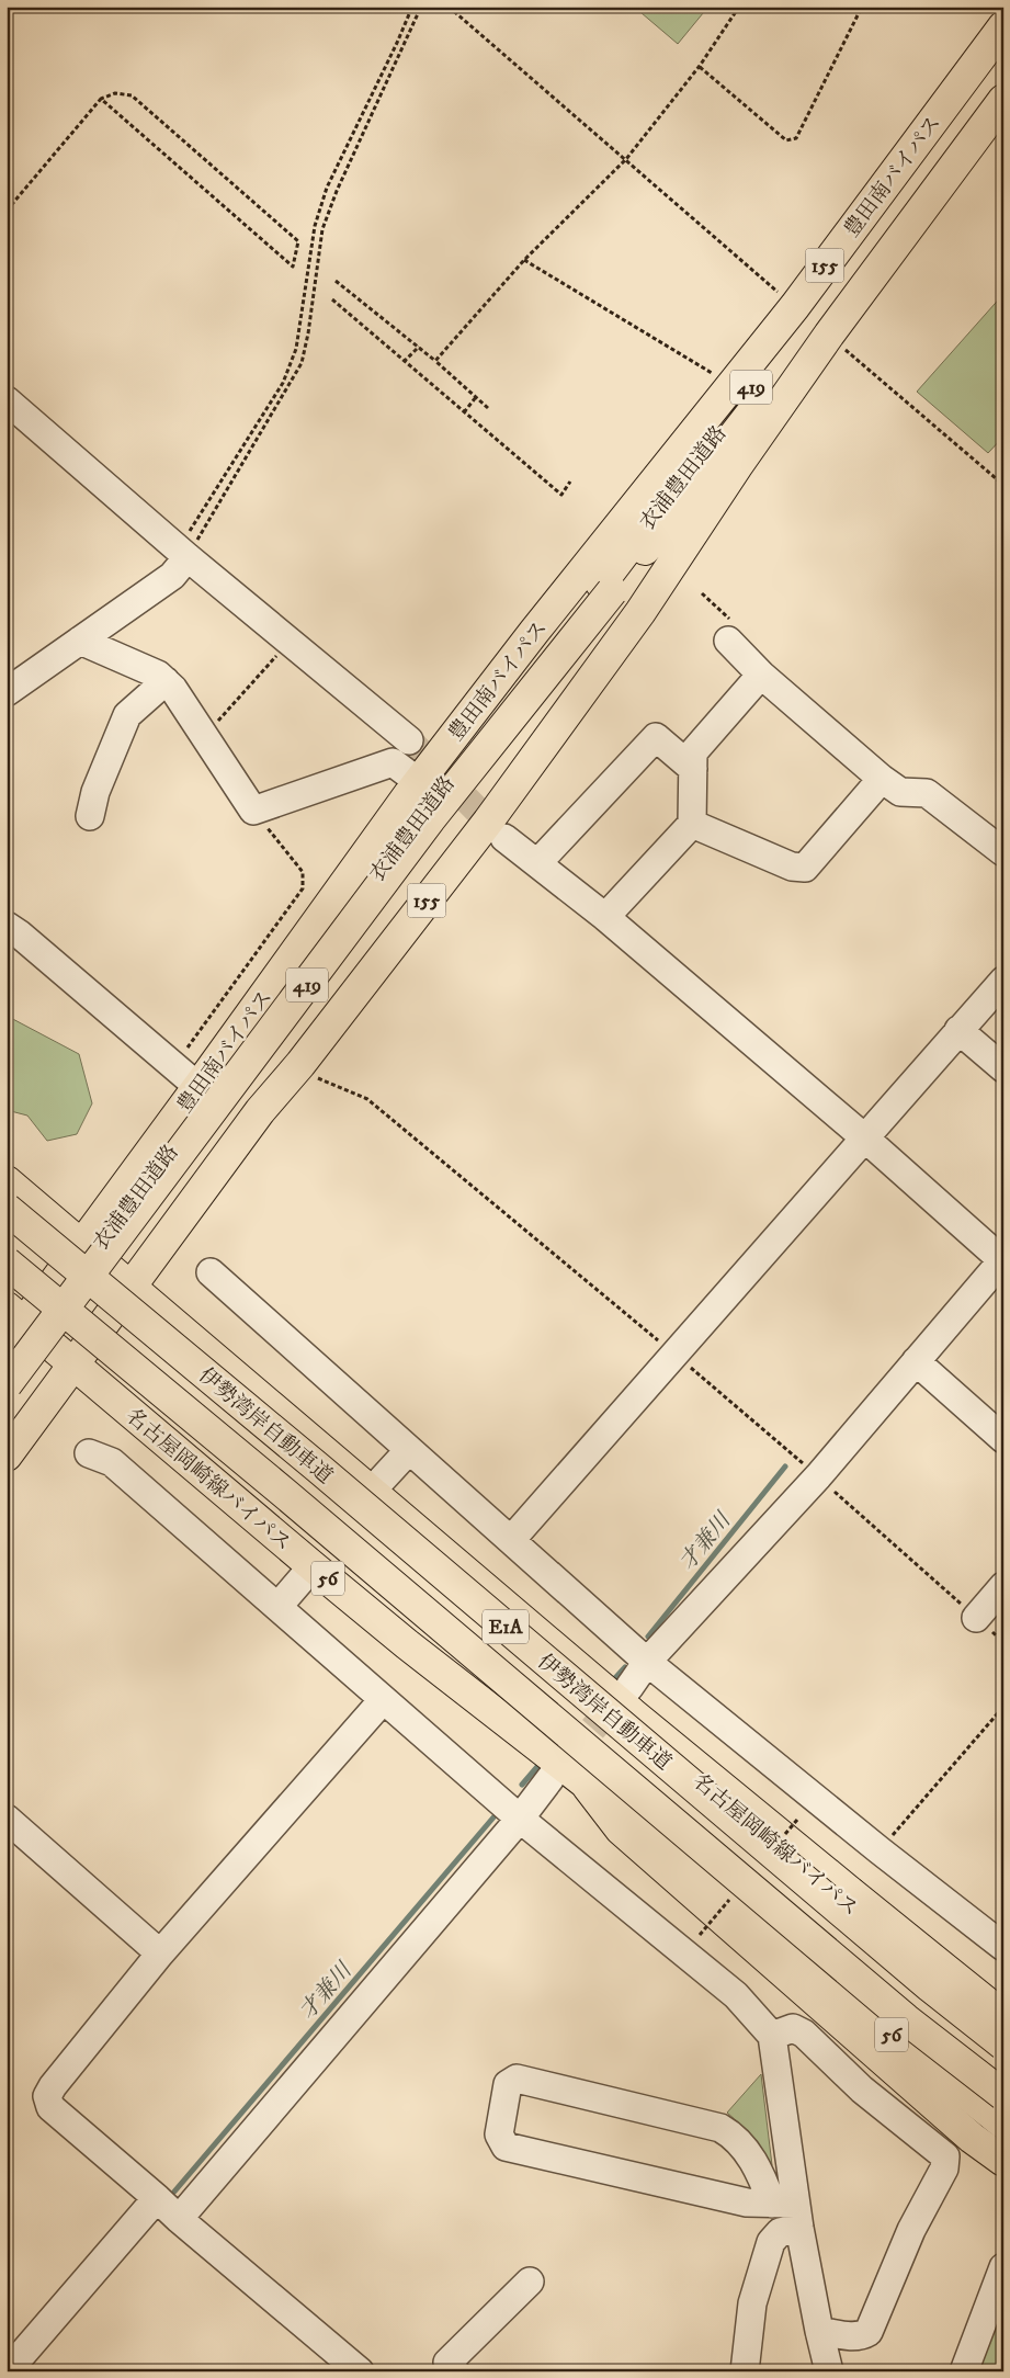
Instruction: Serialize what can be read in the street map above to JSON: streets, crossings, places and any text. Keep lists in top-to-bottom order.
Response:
{
  "streets": {
    "main road": [
      "豊田南バイパス",
      "155",
      "419",
      "衣浦豊田道路",
      "伊勢湾岸自動車道",
      "名古屋岡崎線バイパス",
      "56",
      "E1A"
    ]
  },
  "crossings": [
    ["豊田南バイパス", "衣浦豊田道路"],
    ["豊田南バイパス", "名古屋岡崎線バイパス"],
    ["155", "衣浦豊田道路"],
    ["155", "名古屋岡崎線バイパス"],
    ["名古屋岡崎線バイパス", "56"]
  ],
  "water": ["才兼川"]
}
